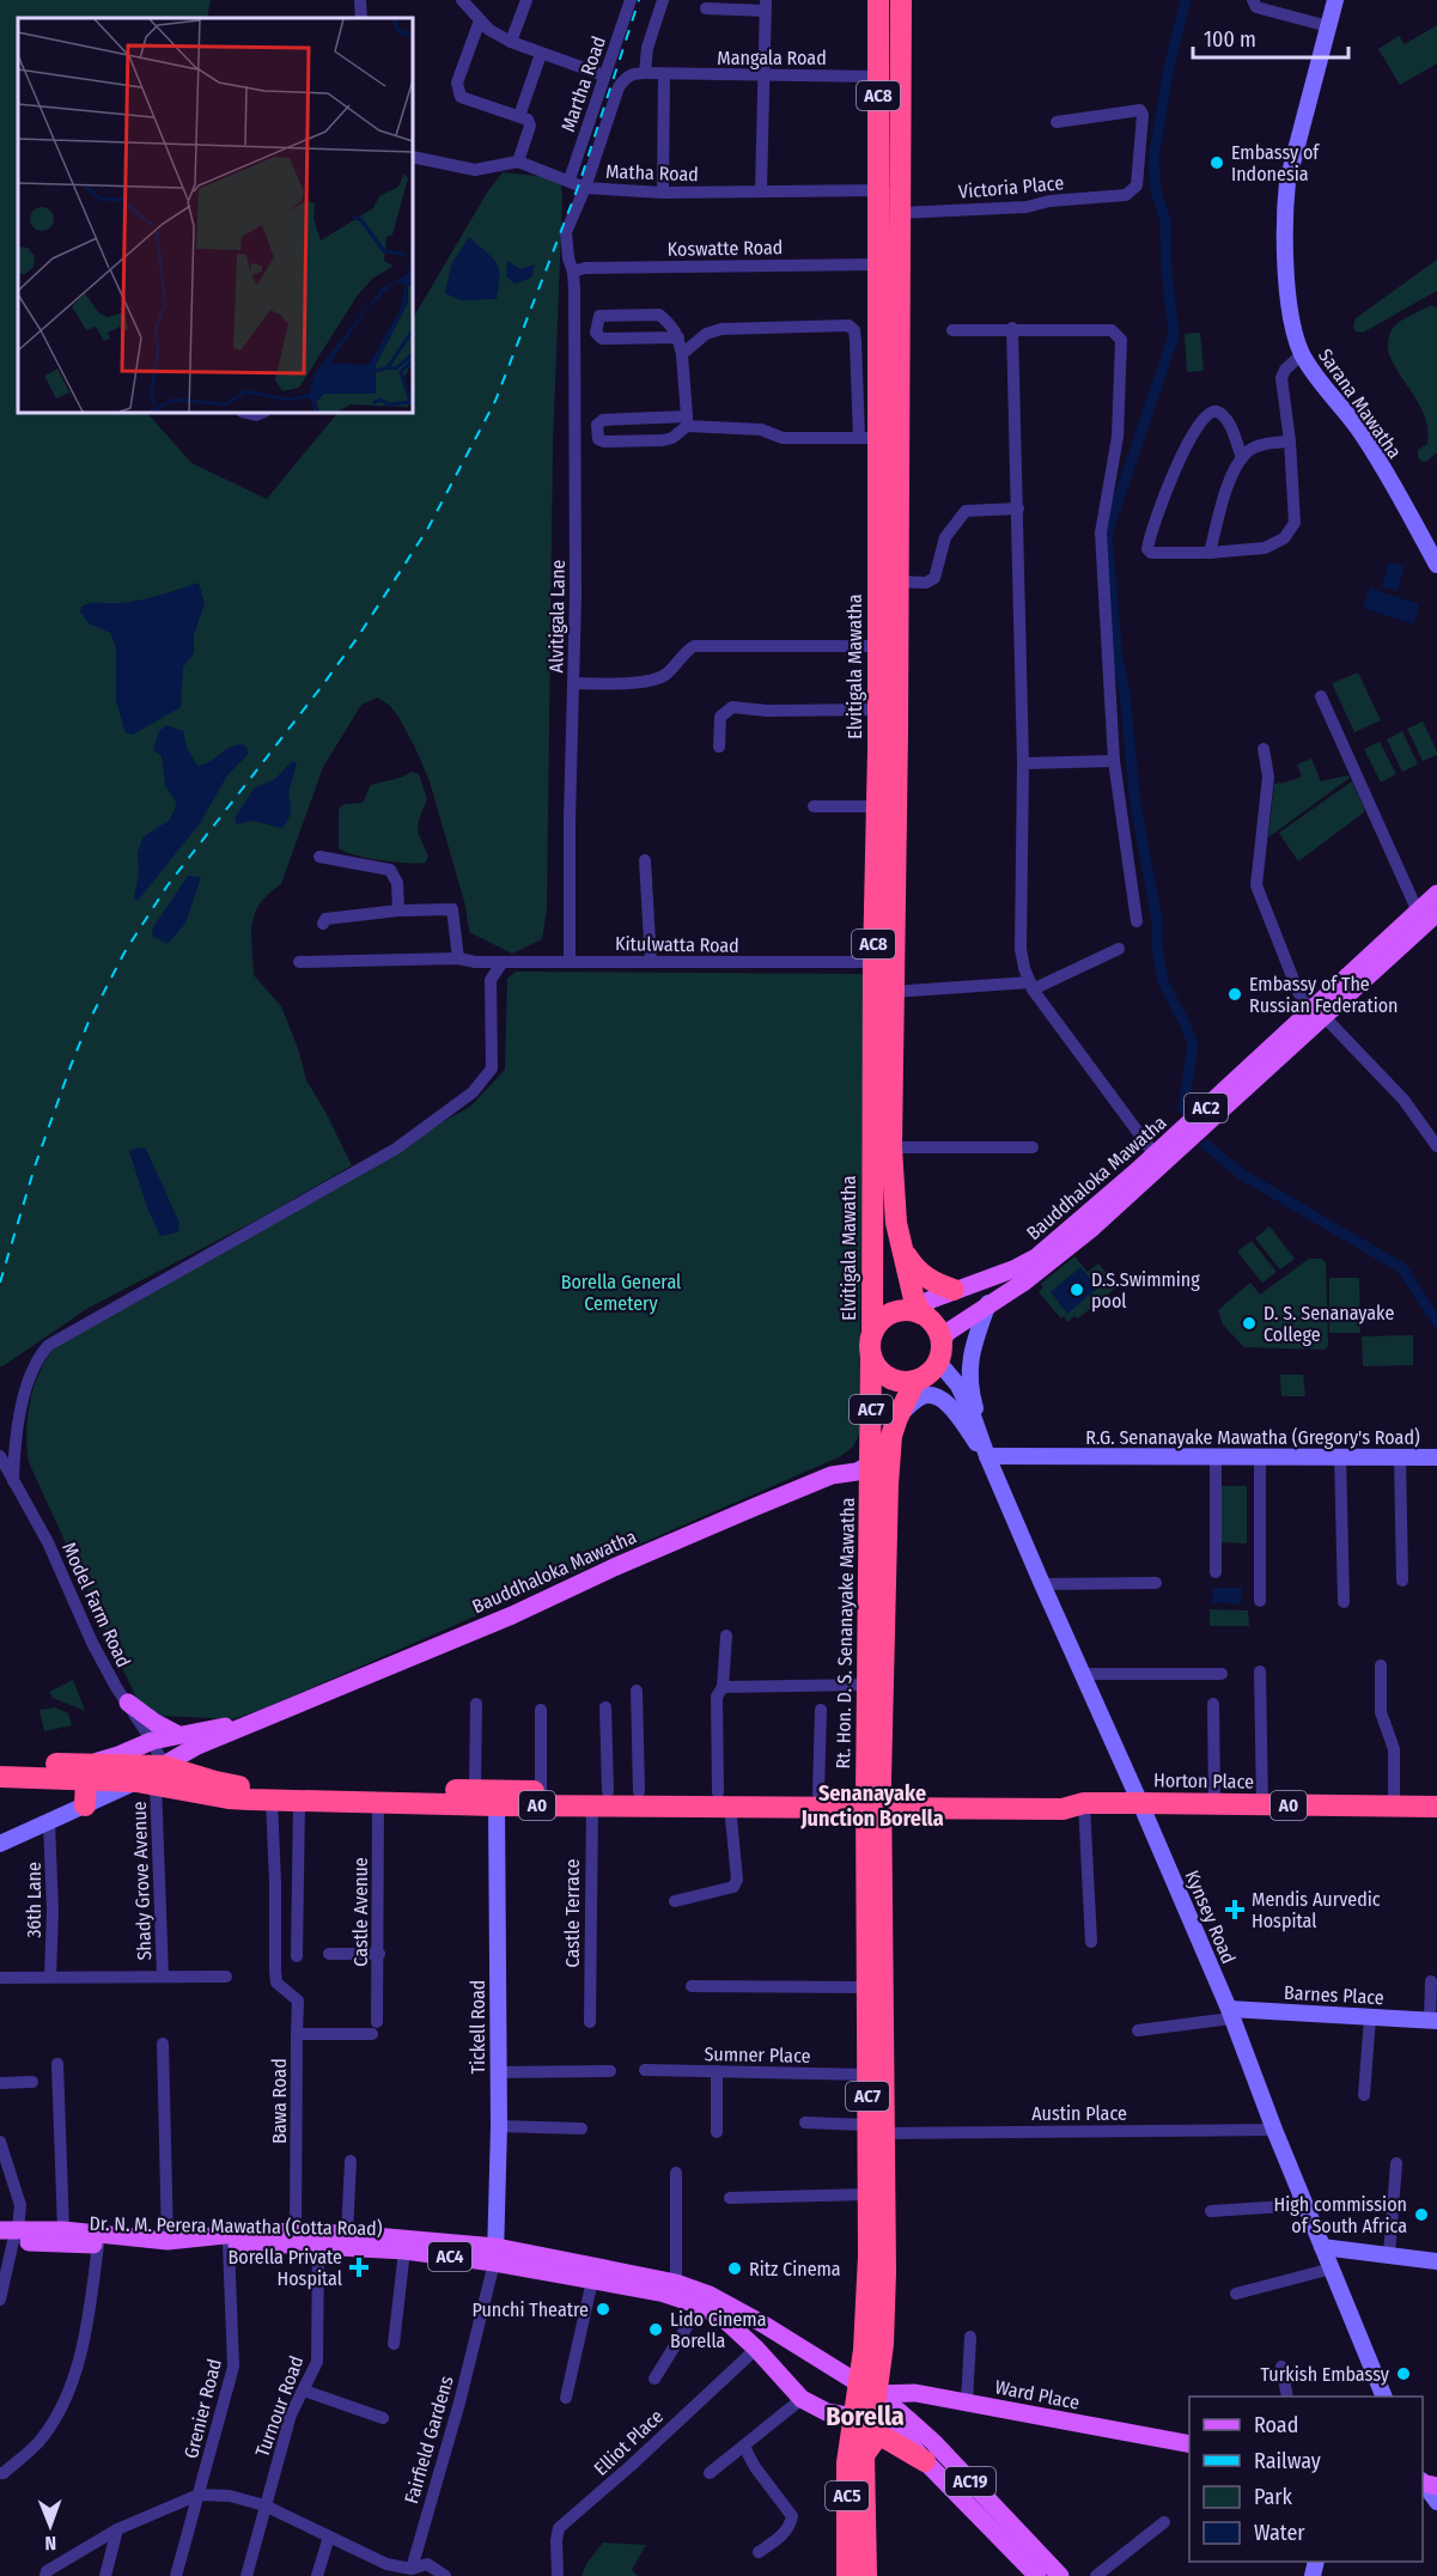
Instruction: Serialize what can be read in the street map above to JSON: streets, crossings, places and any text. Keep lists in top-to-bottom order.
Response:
{
  "streets": {
    "highway": [
      "AC8",
      "Elvitigala Mawatha",
      "AC7",
      "Rt. Hon. D. S. Senanayake Mawatha",
      "Horton Place",
      "A0",
      "AC5"
    ],
    "main road": [
      "AC2",
      "Bauddhaloka Mawatha",
      "Dr. N. M. Perera Mawatha (Cotta Road)",
      "AC4",
      "Ward Place",
      "AC19"
    ],
    "street": [
      "Mangala Road",
      "Martha Road",
      "Matha Road",
      "Victoria Place",
      "Koswatte Road",
      "Sarana Mawatha",
      "Alvitigala Lane",
      "Kitulwatta Road",
      "R.G. Senanayake Mawatha (Gregory's Road)",
      "Model Farm Road",
      "Shady Grove Avenue",
      "36th Lane",
      "Castle Avenue",
      "Castle Terrace",
      "Kynsey Road",
      "Barnes Place",
      "Tickell Road",
      "Sumner Place",
      "Bawa Road",
      "Austin Place",
      "Turnour Road",
      "Grenier Road",
      "Fairfield Gardens",
      "Elliot Place"
    ]
  },
  "crossings": [
    ["Mangala Road", "Alvitigala Lane"],
    ["Mangala Road", "Elvitigala Mawatha"],
    ["Martha Road", "Matha Road"],
    ["Matha Road", "Alvitigala Lane"],
    ["Matha Road", "Elvitigala Mawatha"],
    ["Victoria Place", "Elvitigala Mawatha"],
    ["Koswatte Road", "Alvitigala Lane"],
    ["Koswatte Road", "Elvitigala Mawatha"],
    ["Alvitigala Lane", "Kitulwatta Road"],
    ["Elvitigala Mawatha", "Kitulwatta Road"],
    ["Elvitigala Mawatha", "Bauddhaloka Mawatha"],
    ["Elvitigala Mawatha", "Rt. Hon. D. S. Senanayake Mawatha"],
    ["Elvitigala Mawatha", "Kynsey Road"],
    ["Bauddhaloka Mawatha", "Model Farm Road"],
    ["Bauddhaloka Mawatha", "Rt. Hon. D. S. Senanayake Mawatha"],
    ["Bauddhaloka Mawatha", "A0"],
    ["Bauddhaloka Mawatha", "Shady Grove Avenue"],
    ["Bauddhaloka Mawatha", "36th Lane"],
    ["Bauddhaloka Mawatha", "Kynsey Road"],
    ["R.G. Senanayake Mawatha (Gregory's Road)", "Kynsey Road"],
    ["Model Farm Road", "A0"],
    ["Model Farm Road", "Shady Grove Avenue"],
    ["Rt. Hon. D. S. Senanayake Mawatha", "A0"],
    ["Rt. Hon. D. S. Senanayake Mawatha", "Kynsey Road"],
    ["Rt. Hon. D. S. Senanayake Mawatha", "Sumner Place"],
    ["Rt. Hon. D. S. Senanayake Mawatha", "Austin Place"],
    ["Rt. Hon. D. S. Senanayake Mawatha", "Dr. N. M. Perera Mawatha (Cotta Road)"],
    ["Rt. Hon. D. S. Senanayake Mawatha", "Ward Place"],
    ["Rt. Hon. D. S. Senanayake Mawatha", "AC19"],
    ["Rt. Hon. D. S. Senanayake Mawatha", "AC5"],
    ["Horton Place", "A0"],
    ["Horton Place", "Kynsey Road"],
    ["A0", "Shady Grove Avenue"],
    ["A0", "Castle Avenue"],
    ["A0", "Castle Terrace"],
    ["A0", "Kynsey Road"],
    ["A0", "Tickell Road"],
    ["Castle Avenue", "Bawa Road"],
    ["Kynsey Road", "Barnes Place"],
    ["Kynsey Road", "Austin Place"],
    ["Tickell Road", "Dr. N. M. Perera Mawatha (Cotta Road)"],
    ["Tickell Road", "Fairfield Gardens"],
    ["Bawa Road", "Dr. N. M. Perera Mawatha (Cotta Road)"],
    ["Dr. N. M. Perera Mawatha (Cotta Road)", "Ward Place"],
    ["Dr. N. M. Perera Mawatha (Cotta Road)", "Turnour Road"],
    ["Dr. N. M. Perera Mawatha (Cotta Road)", "Grenier Road"],
    ["Dr. N. M. Perera Mawatha (Cotta Road)", "Fairfield Gardens"],
    ["Dr. N. M. Perera Mawatha (Cotta Road)", "Elliot Place"],
    ["Dr. N. M. Perera Mawatha (Cotta Road)", "AC19"],
    ["Dr. N. M. Perera Mawatha (Cotta Road)", "AC5"],
    ["Ward Place", "AC19"],
    ["Ward Place", "AC5"],
    ["AC19", "AC5"]
  ],
  "districts": ["Senanayake Junction Borella", "Borella"],
  "parks": ["Borella General Cemetery"],
  "places": {
    "other": [
      "Embassy of Indonesia",
      "Embassy of The Russian Federation",
      "D.S.Swimming pool",
      "D. S. Senanayake College",
      "High commission of South Africa",
      "Ritz Cinema",
      "Punchi Theatre",
      "Lido Cinema Borella",
      "Turkish Embassy"
    ],
    "health": ["Mendis Aurvedic Hospital", "Borella Private Hospital"]
  },
  "legend": [
    "Road",
    "Railway",
    "Park",
    "Water"
  ],
  "scale_bar": "100 m",
  "north": "bottom"
}
